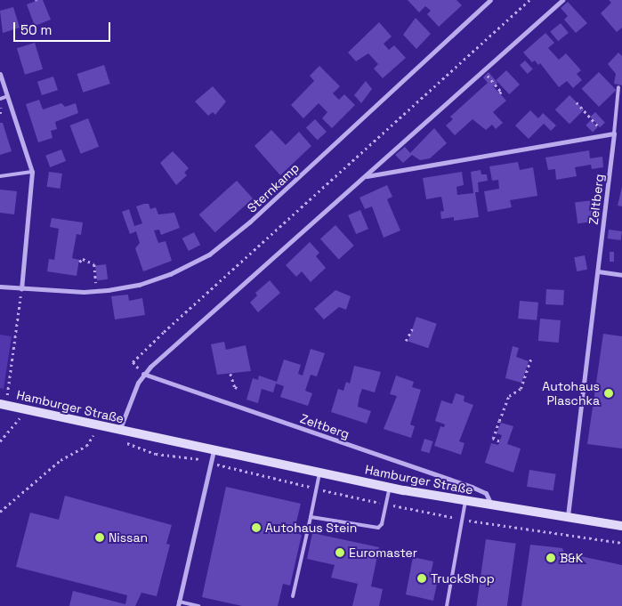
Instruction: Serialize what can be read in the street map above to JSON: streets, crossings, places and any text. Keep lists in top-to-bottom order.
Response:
{
  "streets": {
    "main road": ["Hamburger Straße"],
    "street": ["Sternkamp", "Zeltberg"]
  },
  "crossings": [
    ["Zeltberg", "Hamburger Straße"]
  ],
  "places": [
    "Autohaus Plaschka",
    "Autohaus Stein",
    "Nissan",
    "Euromaster",
    "B&K",
    "TruckShop"
  ],
  "scale_bar": "50 m"
}
